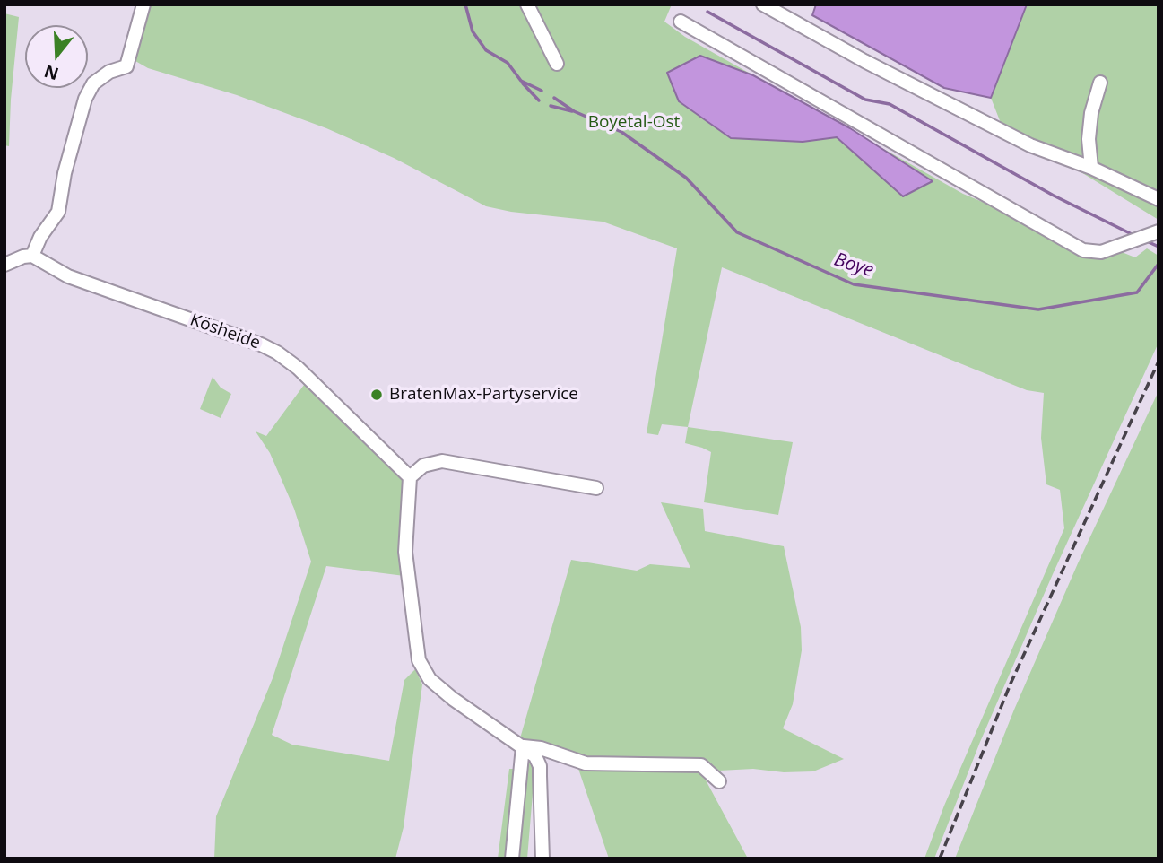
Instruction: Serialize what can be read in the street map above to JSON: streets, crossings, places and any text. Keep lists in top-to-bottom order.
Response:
{
  "streets": {
    "street": ["Kösheide"]
  },
  "water": ["Boye"],
  "parks": ["Boyetal-Ost"],
  "places": ["BratenMax-Partyservice"],
  "north": "bottom"
}
